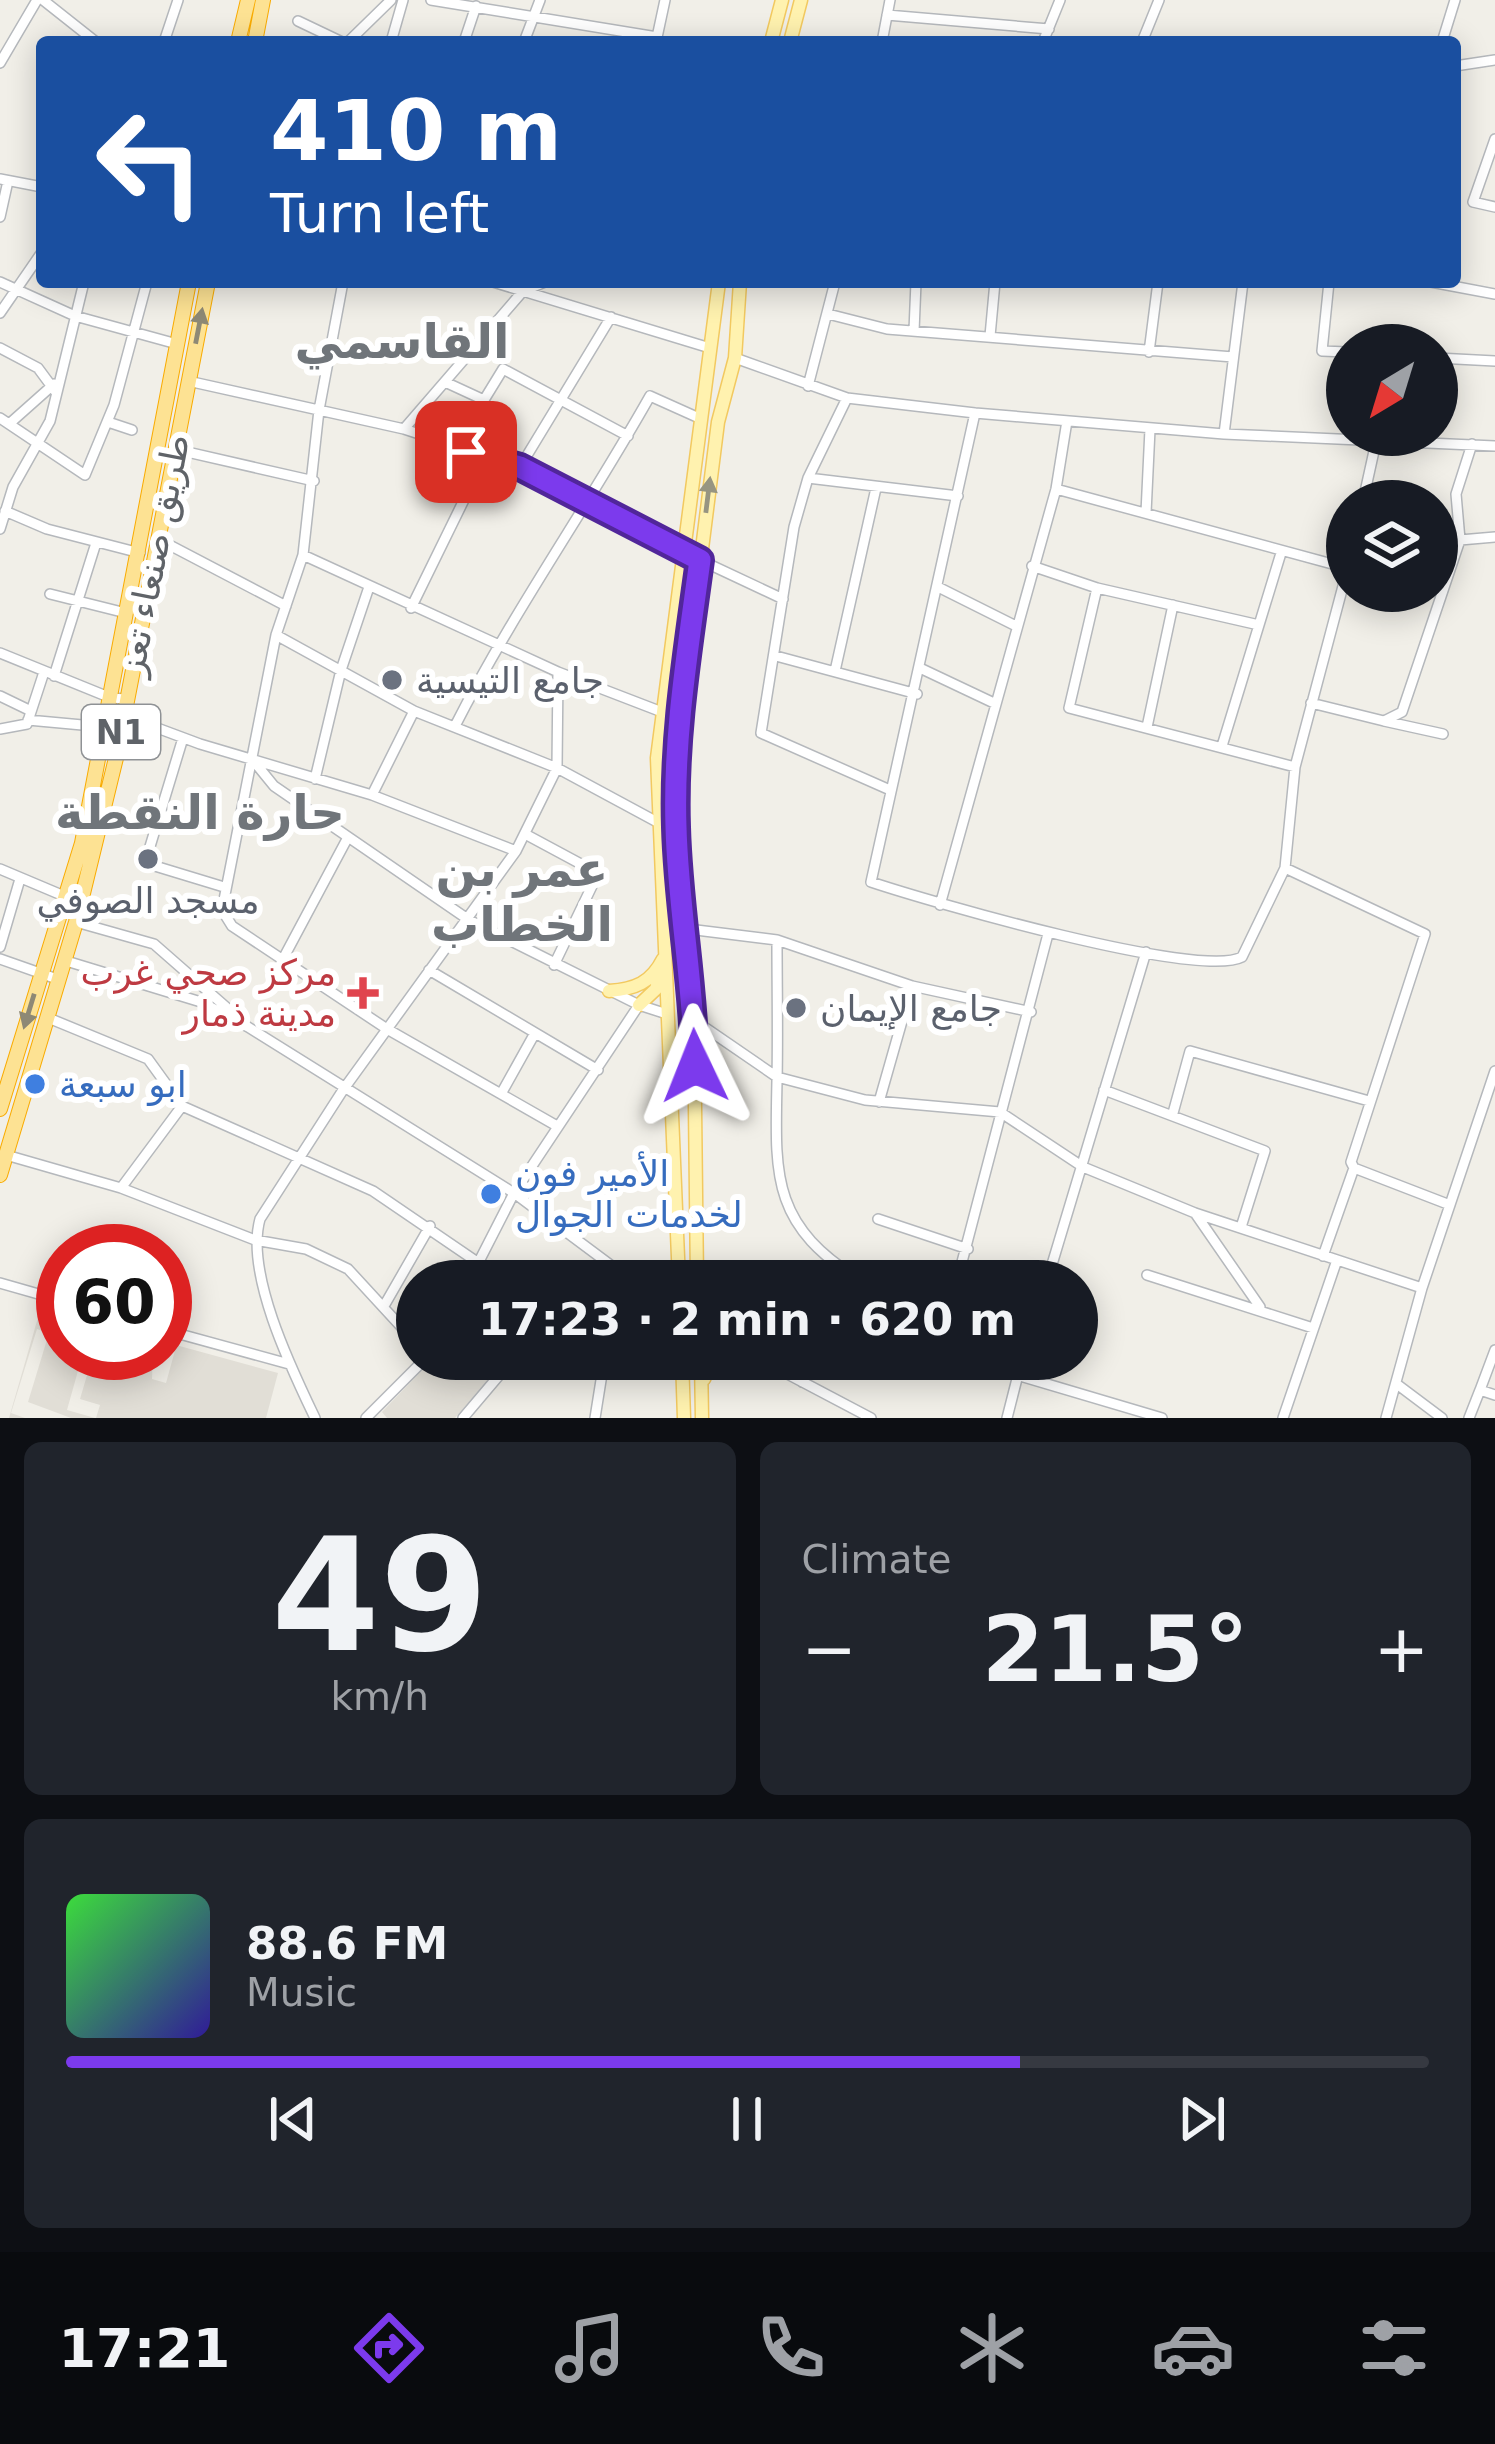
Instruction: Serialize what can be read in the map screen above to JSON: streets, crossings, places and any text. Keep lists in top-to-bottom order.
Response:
{
  "streets": {
    "highway": ["طريق صنعاء تعز", "N1"]
  },
  "districts": ["القاسمي", "حارة النقطة", "عمر بن الخطاب"],
  "places": {
    "other": [
      "جامع التيسية",
      "مسجد الصوفي",
      "جامع الإيمان",
      "ابو سبعة",
      "الأمير فون لخدمات الجوال"
    ],
    "health": ["مركز صحي غرب مدينة ذمار"]
  },
  "north": "bottom left",
  "page": {
    "turn": ["410 m", "Turn left"],
    "limit": "60",
    "trip": "17:23 · 2 min · 620 m",
    "tile": [
      ["49", "km/h"],
      "Climate"
    ],
    "heat": ["−", "21.5°", "+"],
    "song": ["88.6 FM", "Music"],
    "tabs": "17:21"
  }
}
